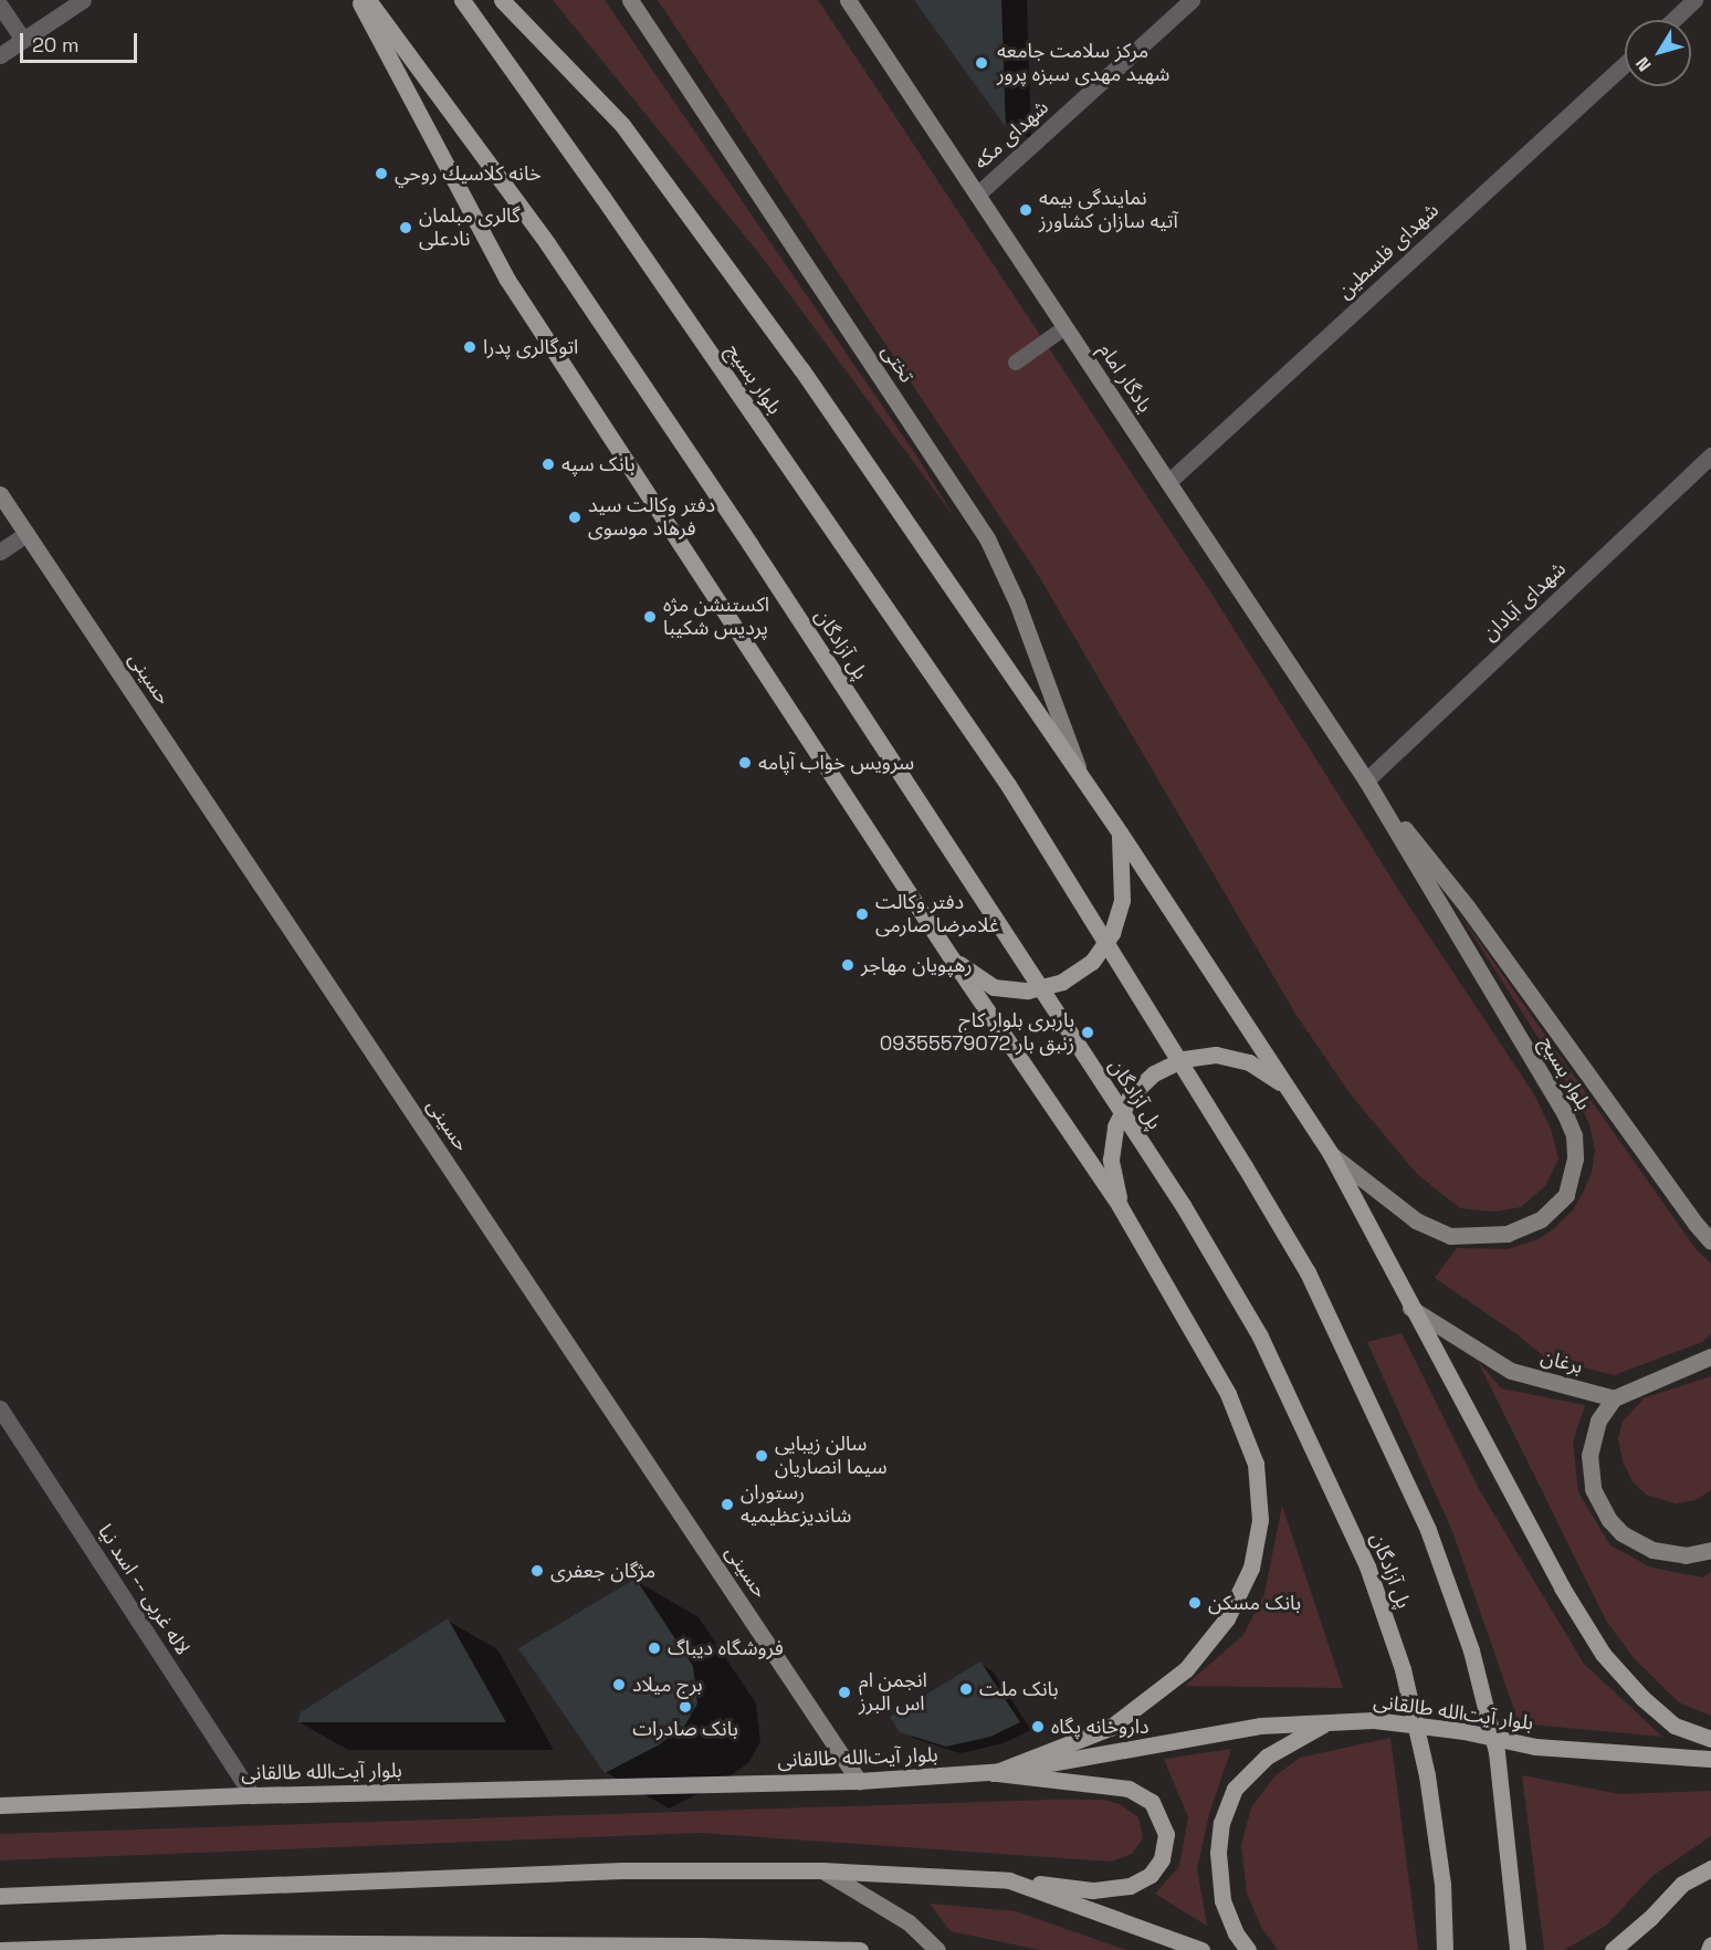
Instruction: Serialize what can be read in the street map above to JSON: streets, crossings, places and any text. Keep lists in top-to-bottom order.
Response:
{
  "streets": {
    "main road": ["بلوار بسیج", "پل آزادگان", "بلوار آیت‌الله طالقانی"],
    "street": [
      "شهدای مکه",
      "شهدای فلسطین",
      "تختی",
      "یادگار امام",
      "شهدای آبادان",
      "حسینی",
      "برغان",
      "لاله غربی -- اسد نیا"
    ]
  },
  "crossings": [
    ["شهدای مکه", "یادگار امام"],
    ["شهدای فلسطین", "یادگار امام"],
    ["یادگار امام", "بلوار بسیج"],
    ["یادگار امام", "شهدای آبادان"],
    ["بلوار بسیج", "شهدای آبادان"],
    ["حسینی", "بلوار آیت‌الله طالقانی"],
    ["لاله غربی -- اسد نیا", "بلوار آیت‌الله طالقانی"]
  ],
  "places": [
    "مرکز سلامت جامعه شهید مهدی سبزه پرور",
    "خانه كلاسيك روحي",
    "نمایندگی بیمه آتیه سازان کشاورز",
    "گالری مبلمان نادعلی",
    "اتوگالری پدرا",
    "بانک سپه",
    "دفتر وکالت سید فرهاد موسوی",
    "اکستنشن مژه پردیس شکیبا",
    "سرویس خواب آپامه",
    "دفتر وکالت غلامرضا صارمی",
    "رهپویان مهاجر",
    "باربری بلوار کاج زنبق بار 09355579072",
    "سالن زیبایی سیما انصاریان",
    "رستوران شاندیزعظیمیه",
    "مژگان جعفری",
    "بانک مسکن",
    "فروشگاه دیباگ",
    "برج میلاد",
    "بانک ملت",
    "انجمن ام اس البرز",
    "بانک صادرات",
    "داروخانه پگاه"
  ],
  "scale_bar": "20 m",
  "north": "bottom left"
}
